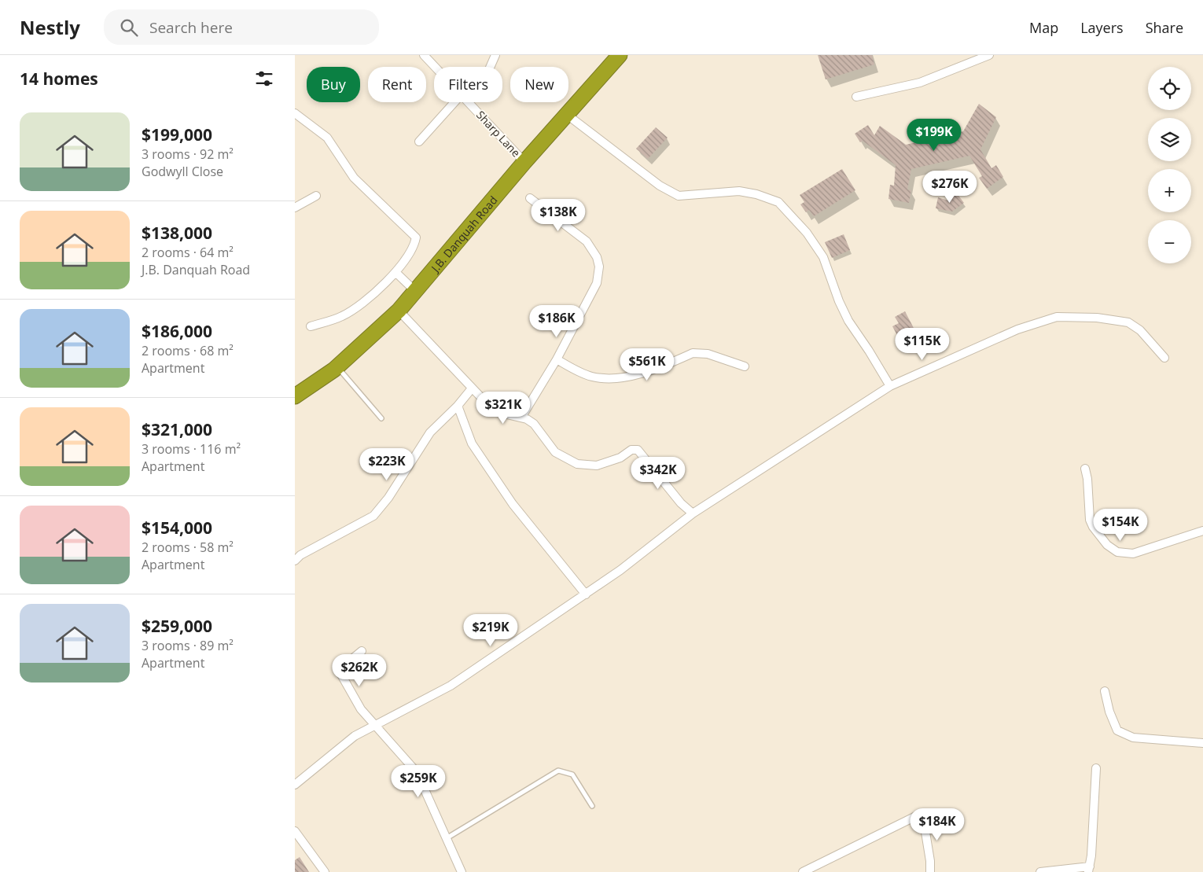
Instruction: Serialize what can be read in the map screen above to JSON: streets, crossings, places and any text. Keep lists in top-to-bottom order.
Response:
{
  "streets": {
    "highway": ["J.B. Danquah Road"],
    "street": ["Sharp Lane"]
  },
  "crossings": [
    ["Sharp Lane", "J.B. Danquah Road"]
  ],
  "page": {
    "header": "Nestly",
    "search": "Search here",
    "nav": ["Map", "Layers", "Share"],
    "heading": "14 homes",
    "map_buttons": ["+", "−"],
    "chip": [
      "Buy",
      "Rent",
      "Filters",
      "New"
    ],
    "list": [
      {
        "name": "$199,000",
        "note": "3 rooms · 92 m² · Godwyll Close"
      },
      {
        "name": "$138,000",
        "note": "2 rooms · 64 m² · J.B. Danquah Road"
      },
      {
        "name": "$186,000",
        "note": "2 rooms · 68 m² · Apartment"
      },
      {
        "name": "$321,000",
        "note": "3 rooms · 116 m² · Apartment"
      },
      {
        "name": "$154,000",
        "note": "2 rooms · 58 m² · Apartment"
      },
      {
        "name": "$259,000",
        "note": "3 rooms · 89 m² · Apartment"
      }
    ],
    "price": [
      "$199K",
      "$276K",
      "$138K",
      "$186K",
      "$115K",
      "$561K",
      "$321K",
      "$223K",
      "$342K",
      "$154K",
      "$219K",
      "$262K",
      "$259K",
      "$184K"
    ]
  }
}
